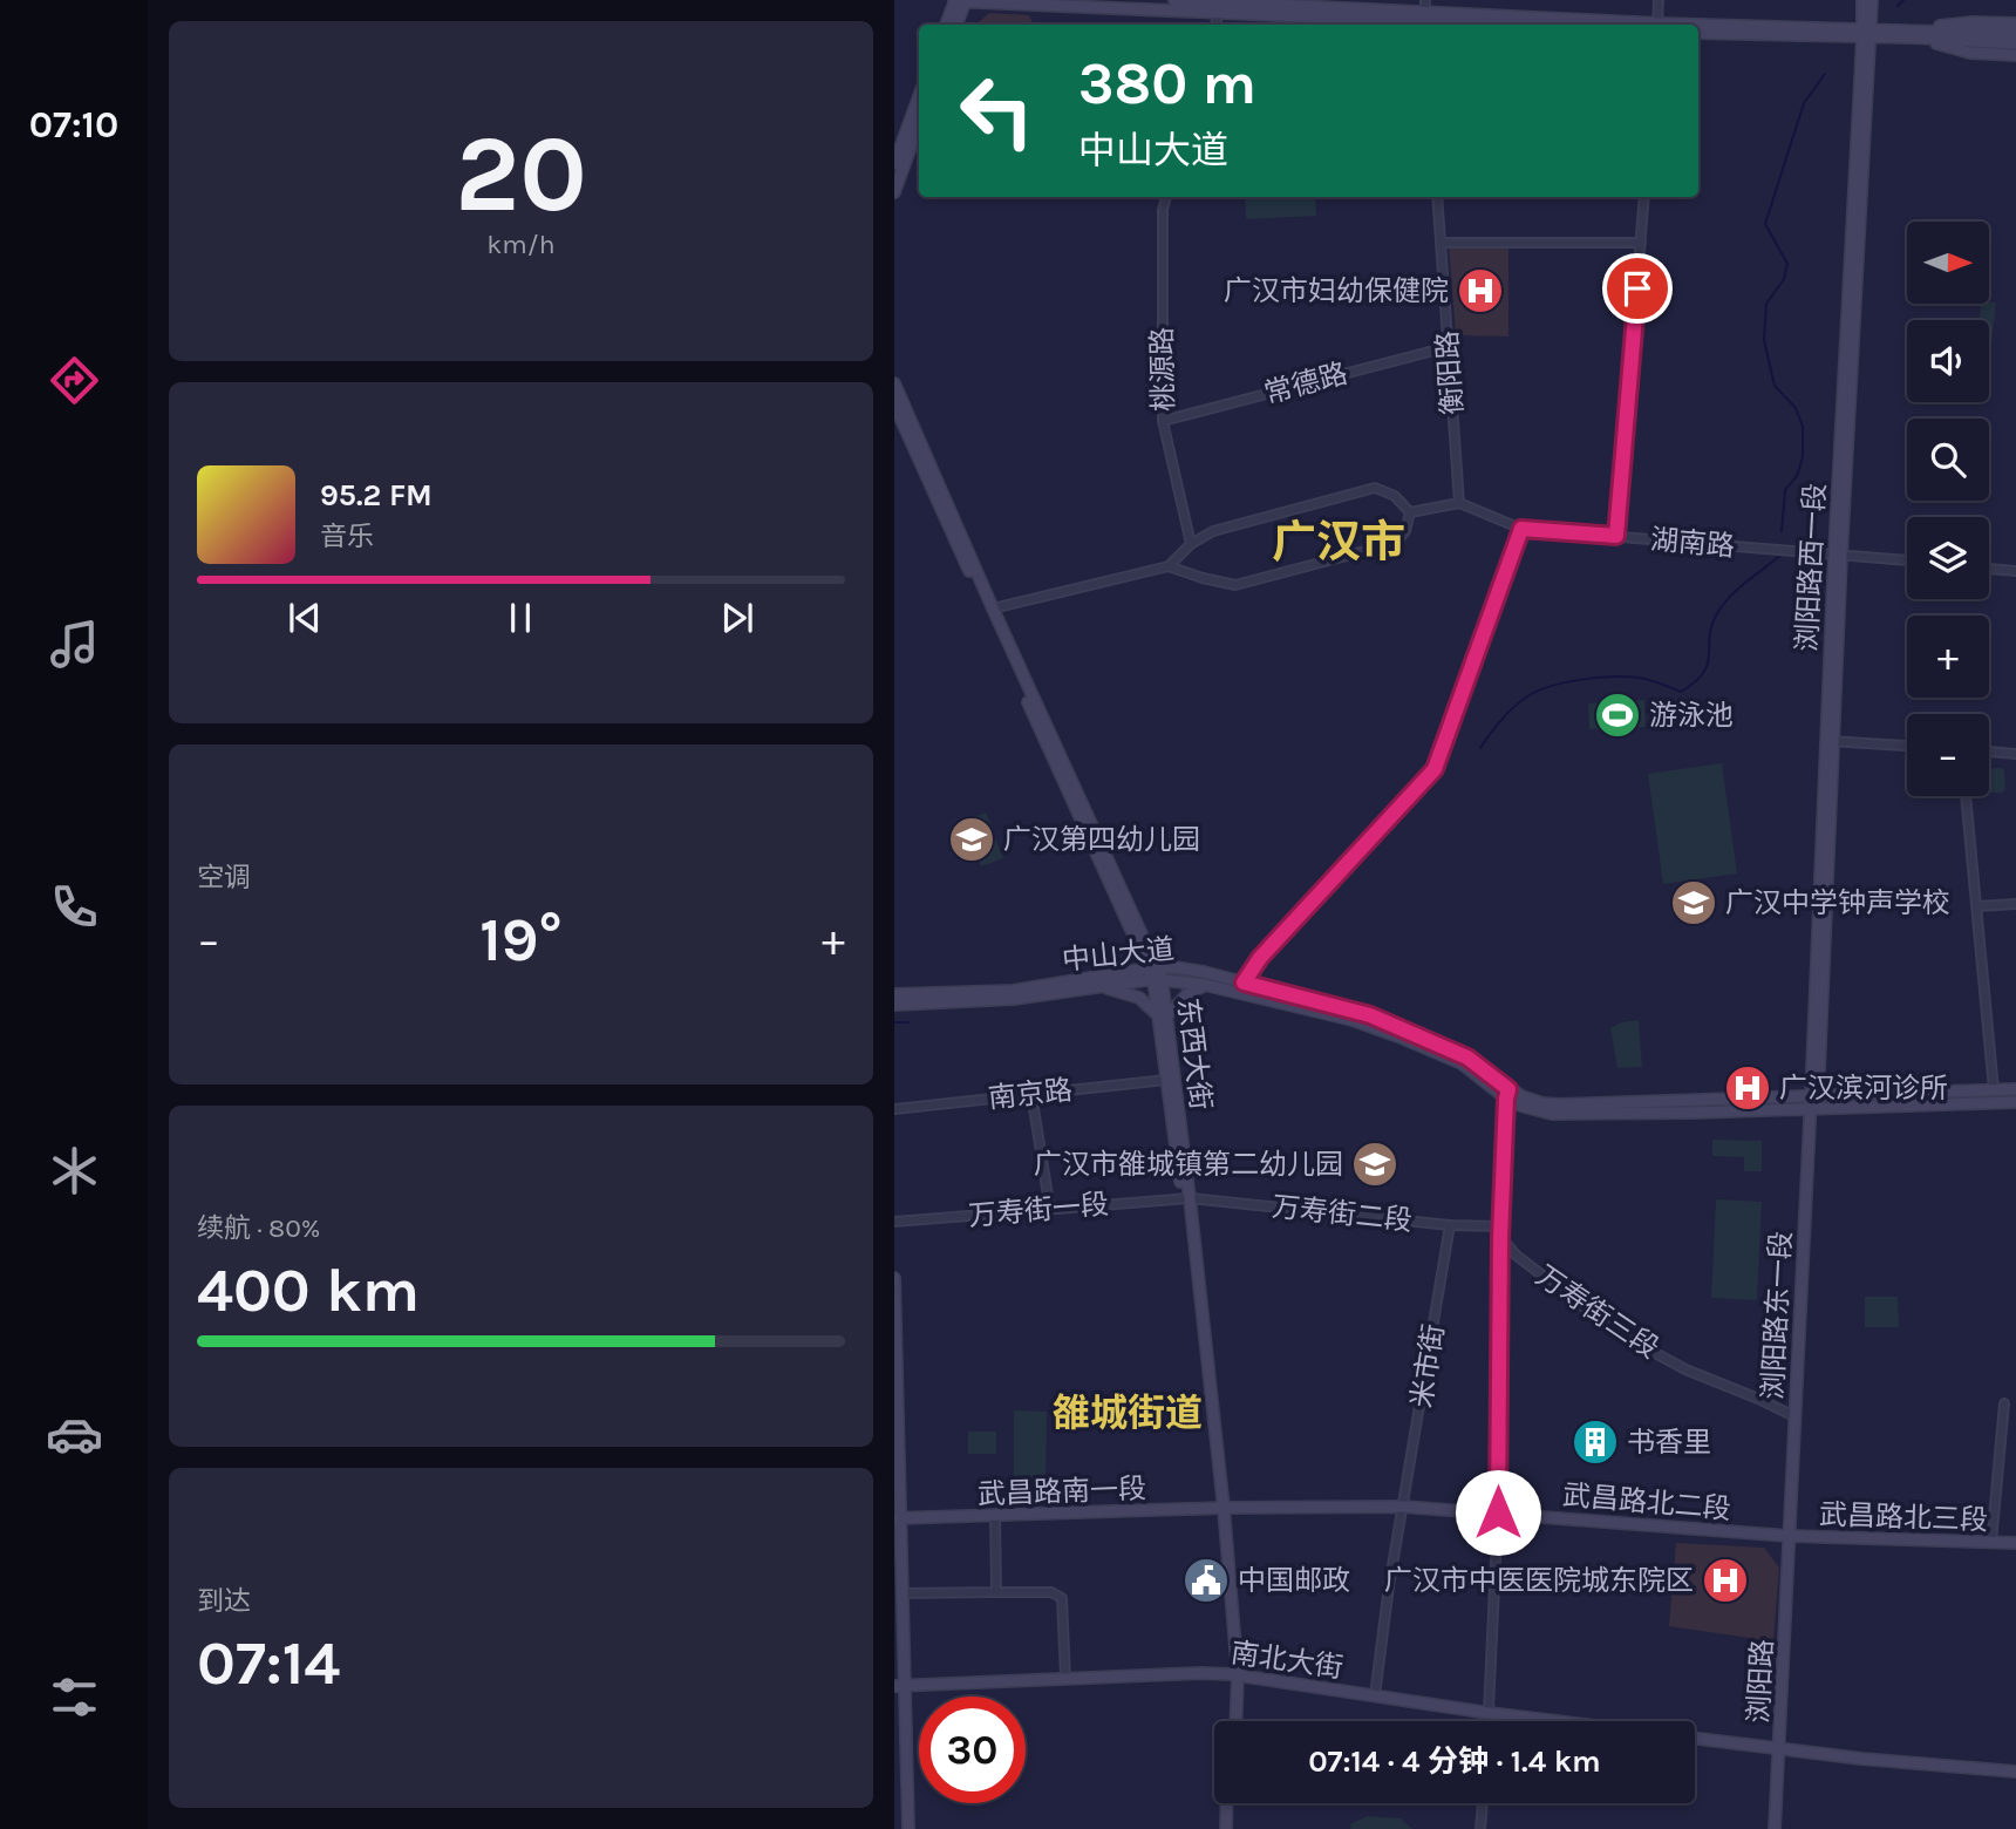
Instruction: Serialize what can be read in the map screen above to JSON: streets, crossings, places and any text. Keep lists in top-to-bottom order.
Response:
{
  "streets": {
    "street": [
      "桃源路",
      "衡阳路",
      "常德路",
      "湖南路",
      "浏阳路西一段",
      "中山大道",
      "东西大街",
      "南京路",
      "万寿街一段",
      "万寿街二段",
      "万寿街三段",
      "浏阳路东一段",
      "米市街",
      "武昌路南一段",
      "武昌路北二段",
      "武昌路北三段",
      "南北大街",
      "浏阳路"
    ]
  },
  "crossings": [
    ["桃源路", "常德路"],
    ["衡阳路", "常德路"],
    ["衡阳路", "湖南路"],
    ["湖南路", "浏阳路西一段"],
    ["浏阳路西一段", "中山大道"],
    ["浏阳路西一段", "浏阳路东一段"],
    ["中山大道", "东西大街"],
    ["中山大道", "浏阳路东一段"],
    ["东西大街", "南京路"],
    ["东西大街", "万寿街一段"],
    ["东西大街", "万寿街二段"],
    ["东西大街", "武昌路南一段"],
    ["东西大街", "南北大街"],
    ["万寿街一段", "万寿街二段"],
    ["万寿街二段", "米市街"],
    ["万寿街三段", "浏阳路东一段"],
    ["浏阳路东一段", "武昌路北二段"],
    ["浏阳路东一段", "武昌路北三段"],
    ["浏阳路东一段", "浏阳路"],
    ["米市街", "武昌路南一段"],
    ["米市街", "武昌路北二段"],
    ["米市街", "南北大街"],
    ["武昌路南一段", "武昌路北二段"],
    ["武昌路北二段", "武昌路北三段"],
    ["武昌路北二段", "浏阳路"],
    ["武昌路北三段", "浏阳路"]
  ],
  "districts": ["广汉市", "雒城街道"],
  "places": {
    "hospital": ["广汉市妇幼保健院", "广汉滨河诊所", "广汉市中医医院城东院区"],
    "sports": ["游泳池"],
    "school or university": ["广汉第四幼儿园", "广汉中学钟声学校", "广汉市雒城镇第二幼儿园"],
    "building": ["书香里"],
    "public building": ["中国邮政"]
  },
  "north": "right",
  "page": {
    "tabs": "07:10",
    "tile": [
      ["20", "km/h"],
      "空调",
      ["续航 · 80%", "400 km"],
      ["到达", "07:14"]
    ],
    "turn": ["380 m", "中山大道"],
    "map_buttons": ["+", "−"],
    "song": ["95.2 FM", "音乐"],
    "heat": ["−", "19°", "+"],
    "limit": "30",
    "trip": "07:14 · 4 分钟 · 1.4 km"
  }
}
